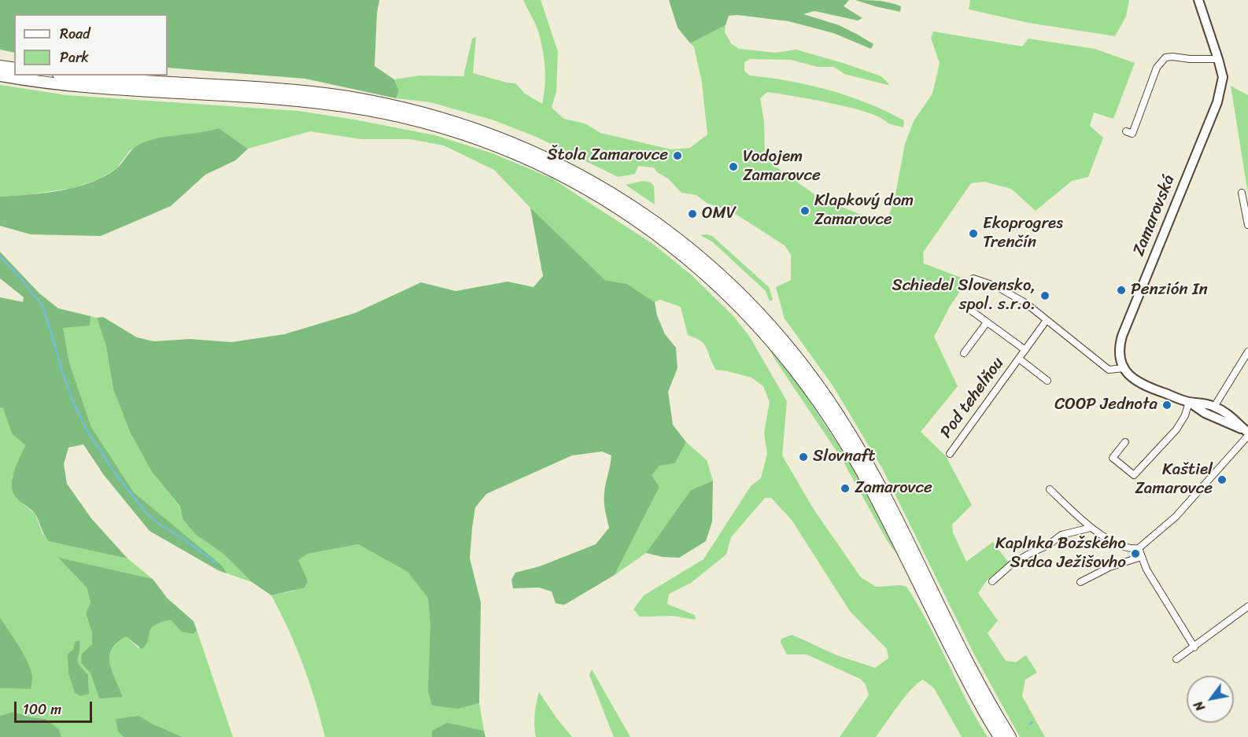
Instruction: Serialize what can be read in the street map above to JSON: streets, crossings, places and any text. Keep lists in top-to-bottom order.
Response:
{
  "streets": {
    "main road": ["Zamarovská"],
    "street": ["Pod tehelňou"]
  },
  "places": [
    "Štola Zamarovce",
    "Vodojem Zamarovce",
    "Klapkový dom Zamarovce",
    "OMV",
    "Ekoprogres Trenčín",
    "Penzión In",
    "Schiedel Slovensko, spol. s.r.o.",
    "COOP Jednota",
    "Slovnaft",
    "Kaštiel Zamarovce",
    "Zamarovce",
    "Kaplnka Božského Srdca Ježišovho"
  ],
  "legend": ["Road", "Park"],
  "scale_bar": "100 m",
  "north": "bottom left"
}
